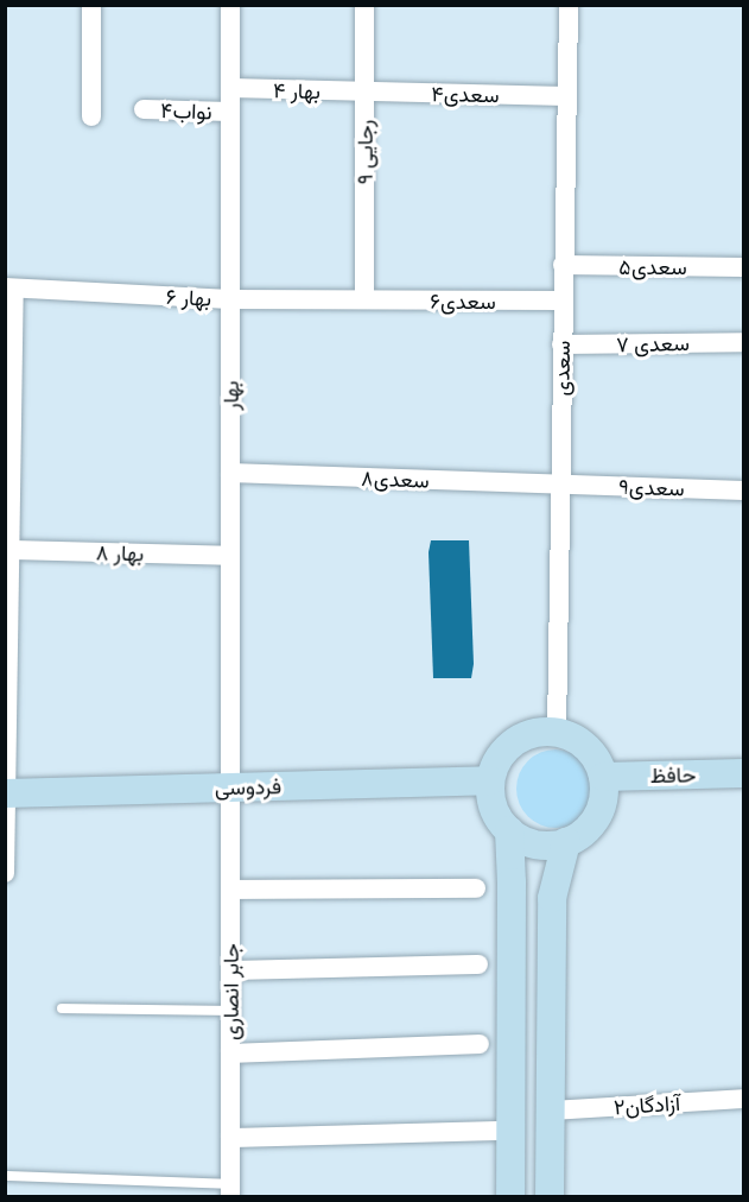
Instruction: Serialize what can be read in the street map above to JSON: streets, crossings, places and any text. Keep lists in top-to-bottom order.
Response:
{
  "streets": {
    "street": [
      "بهار ۴",
      "سعدی۴",
      "نواب۴",
      "رجایی ۹",
      "سعدی۵",
      "بهار ۶",
      "سعدی۶",
      "سعدی ۷",
      "سعدی",
      "بهار",
      "سعدی۸",
      "سعدی۹",
      "بهار ۸",
      "حافظ",
      "فردوسی",
      "جابر انصاری",
      "آزادگان۲"
    ]
  },
  "crossings": [
    ["بهار ۴", "سعدی۴"],
    ["بهار ۴", "رجایی ۹"],
    ["بهار ۴", "بهار"],
    ["سعدی۴", "رجایی ۹"],
    ["سعدی۴", "سعدی"],
    ["نواب۴", "بهار"],
    ["رجایی ۹", "بهار ۶"],
    ["رجایی ۹", "سعدی۶"],
    ["سعدی۵", "سعدی"],
    ["بهار ۶", "سعدی۶"],
    ["بهار ۶", "بهار"],
    ["سعدی۶", "سعدی"],
    ["سعدی ۷", "سعدی"],
    ["سعدی", "سعدی۸"],
    ["سعدی", "سعدی۹"],
    ["سعدی", "حافظ"],
    ["سعدی", "فردوسی"],
    ["بهار", "سعدی۸"],
    ["بهار", "بهار ۸"],
    ["بهار", "فردوسی"],
    ["بهار", "جابر انصاری"],
    ["سعدی۸", "سعدی۹"],
    ["حافظ", "فردوسی"],
    ["فردوسی", "جابر انصاری"]
  ]
}
